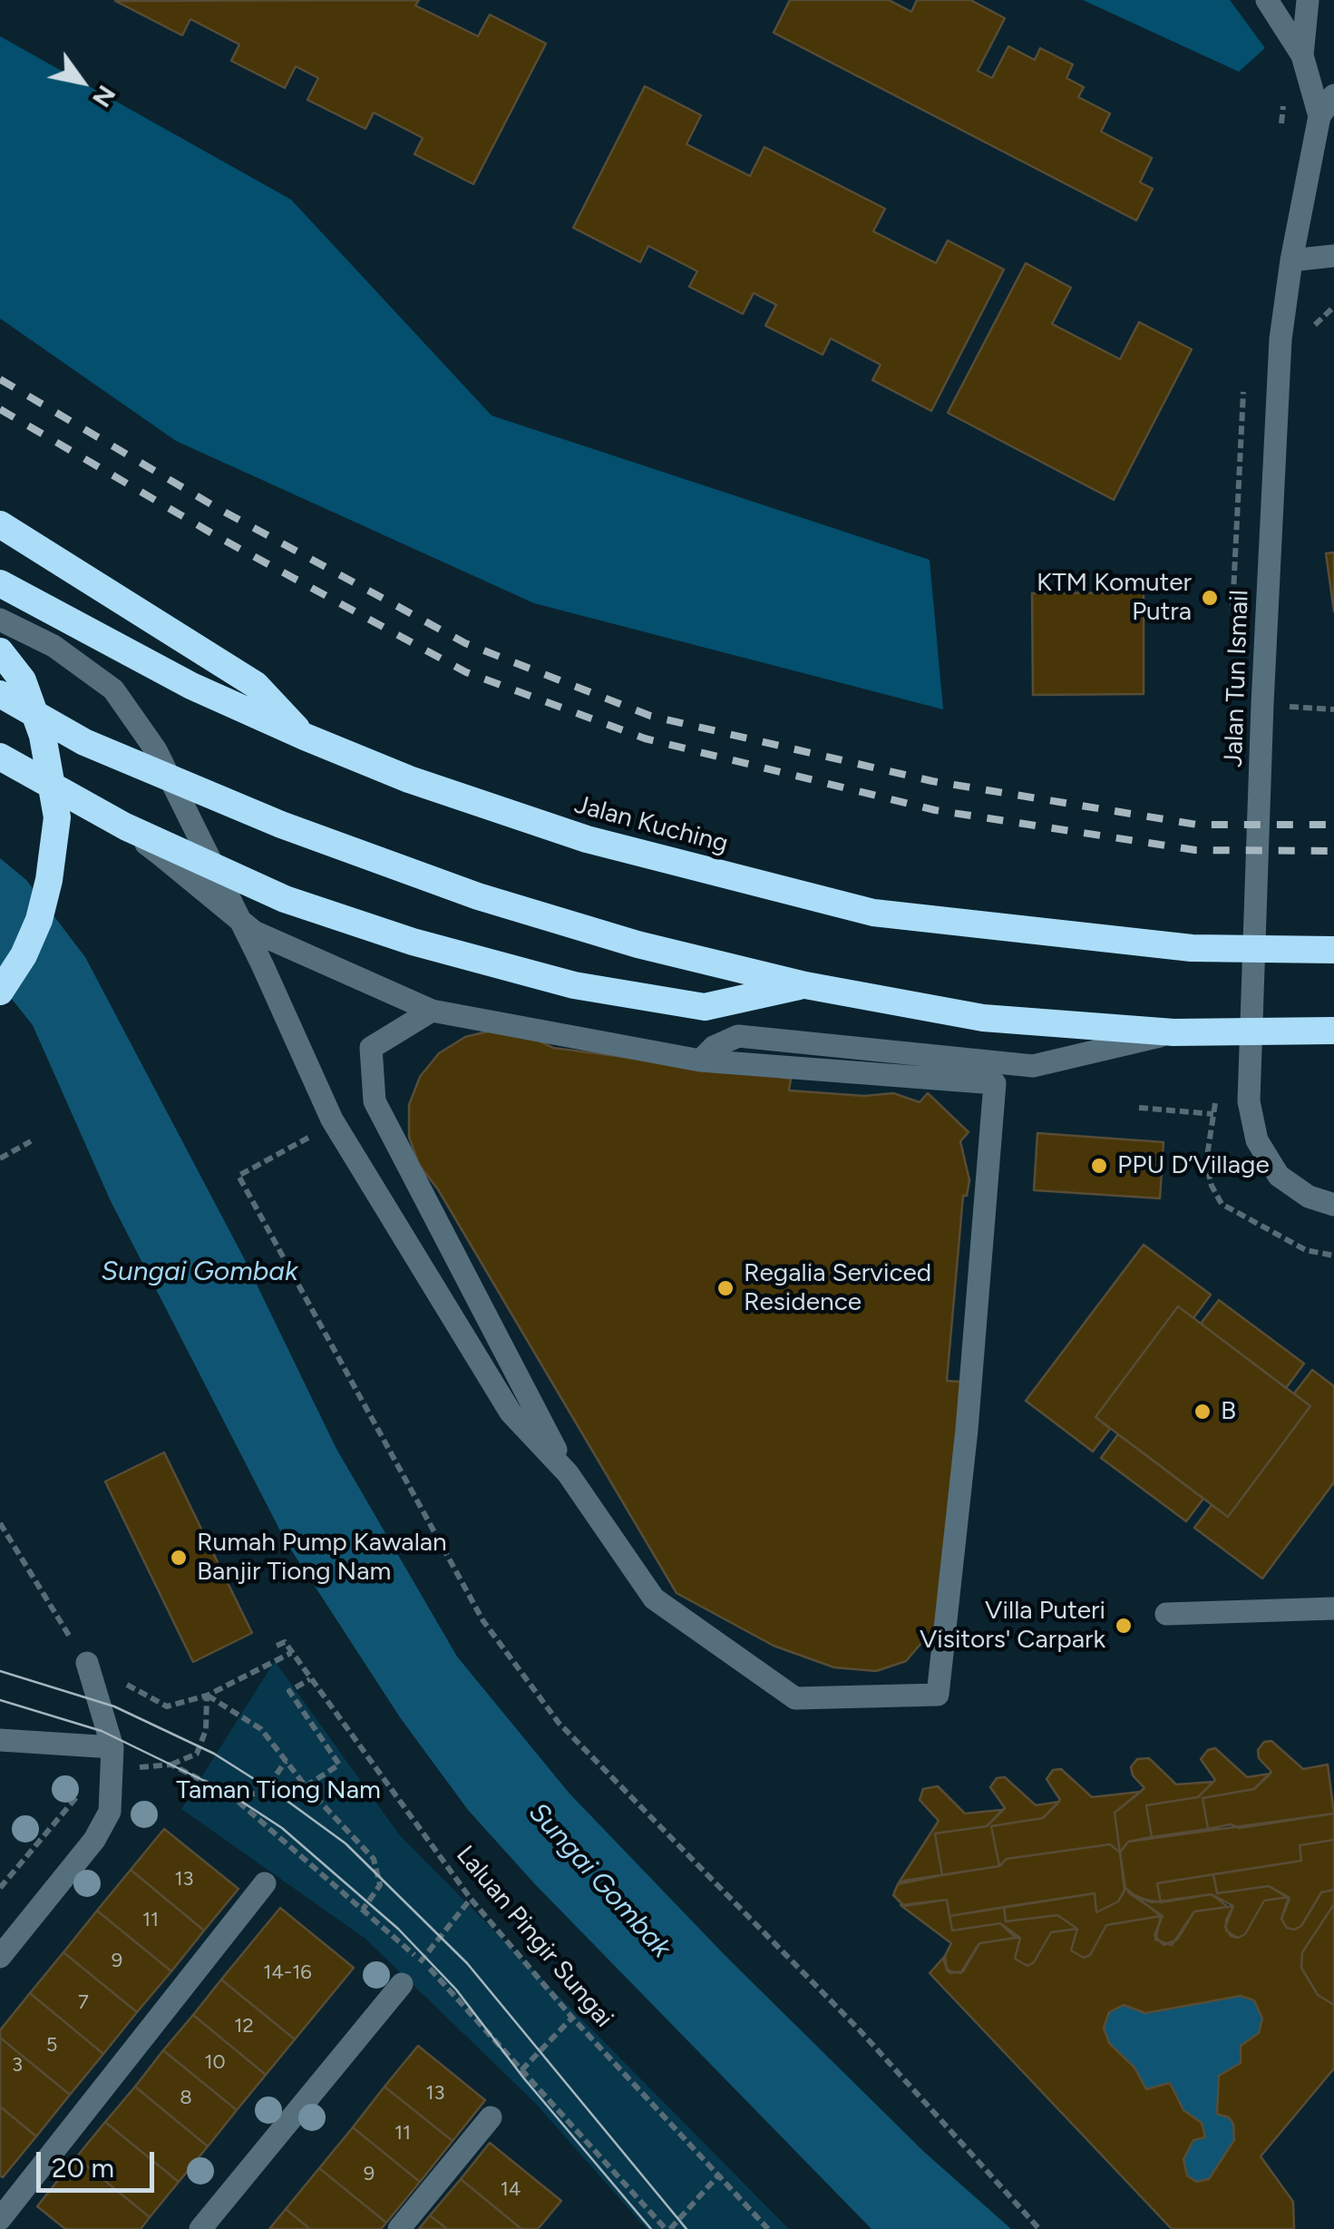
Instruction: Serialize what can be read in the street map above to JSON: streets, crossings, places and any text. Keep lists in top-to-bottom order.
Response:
{
  "streets": {
    "highway": ["Jalan Kuching"],
    "street": ["Jalan Tun Ismail"],
    "path": ["Laluan Pingir Sungai"]
  },
  "water": ["Sungai Gombak"],
  "parks": ["Taman Tiong Nam"],
  "places": [
    "KTM Komuter Putra",
    "PPU D’Village",
    "Regalia Serviced Residence",
    "B",
    "Rumah Pump Kawalan Banjir Tiong Nam",
    "Villa Puteri Visitors' Carpark"
  ],
  "house_numbers": [
    "13",
    "11",
    "9",
    "14-16",
    "7",
    "12",
    "5",
    "10",
    "3",
    "13",
    "8",
    "11",
    "9",
    "14"
  ],
  "scale_bar": "20 m",
  "north": "bottom right"
}
